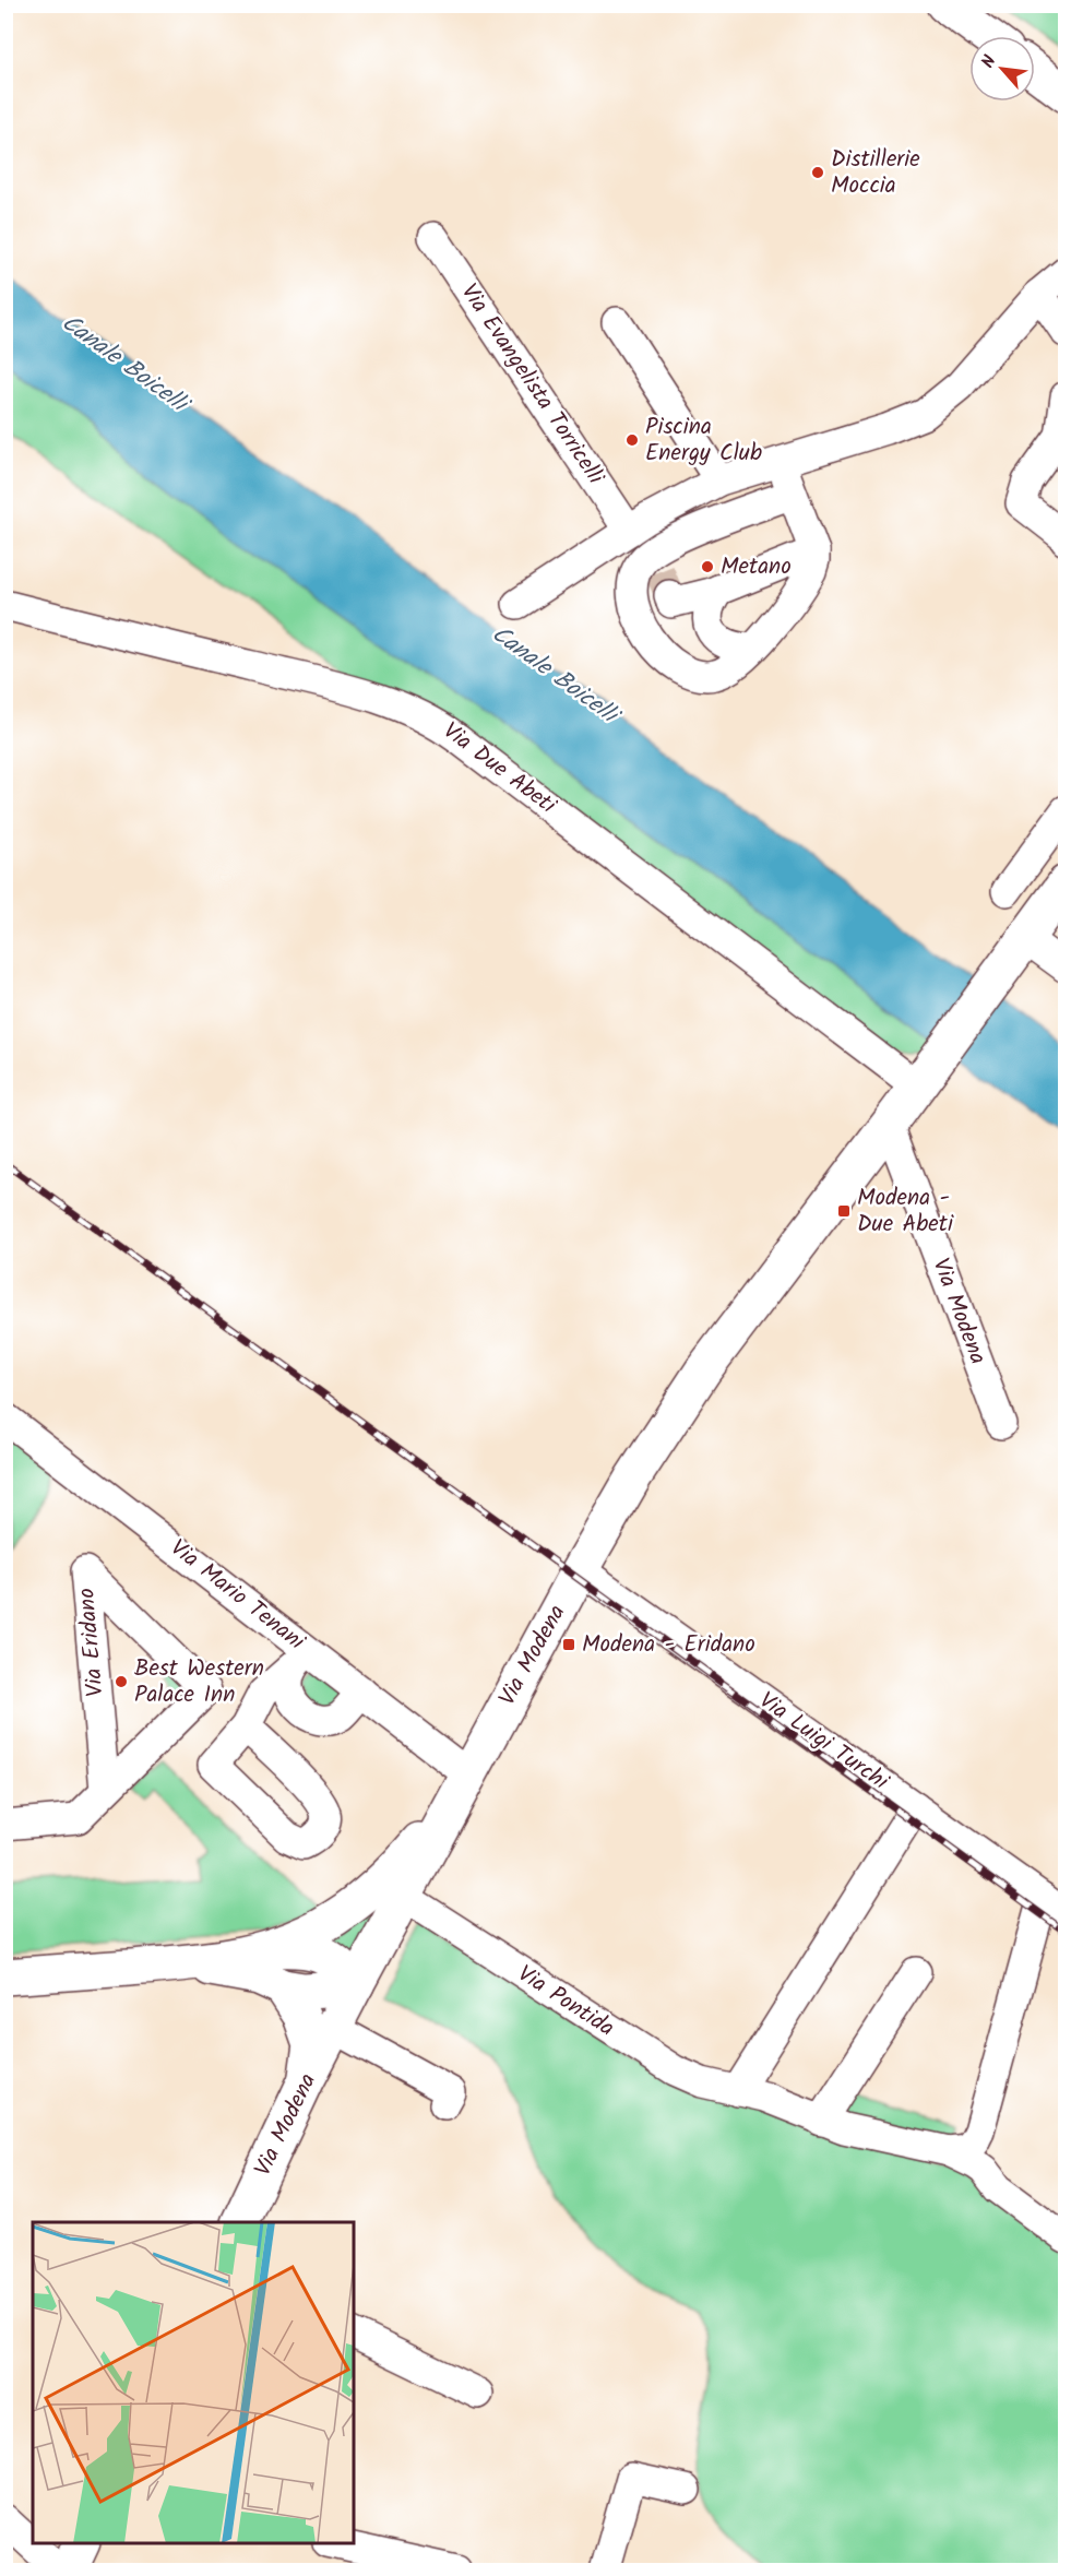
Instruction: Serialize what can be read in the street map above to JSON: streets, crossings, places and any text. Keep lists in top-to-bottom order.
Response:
{
  "streets": {
    "main road": ["Via Modena"],
    "street": [
      "Via Evangelista Torricelli",
      "Via Due Abeti",
      "Via Mario Tenani",
      "Via Eridano",
      "Via Luigi Turchi",
      "Via Pontida"
    ]
  },
  "crossings": [
    ["Via Due Abeti", "Via Modena"],
    ["Via Modena", "Via Mario Tenani"],
    ["Via Modena", "Via Luigi Turchi"],
    ["Via Modena", "Via Pontida"]
  ],
  "water": ["Canale Boicelli"],
  "places": {
    "other": [
      "Distillerie Moccia",
      "Piscina Energy Club",
      "Metano",
      "Best Western Palace Inn"
    ],
    "transit": ["Modena - Due Abeti", "Modena - Eridano"]
  },
  "north": "top left"
}
